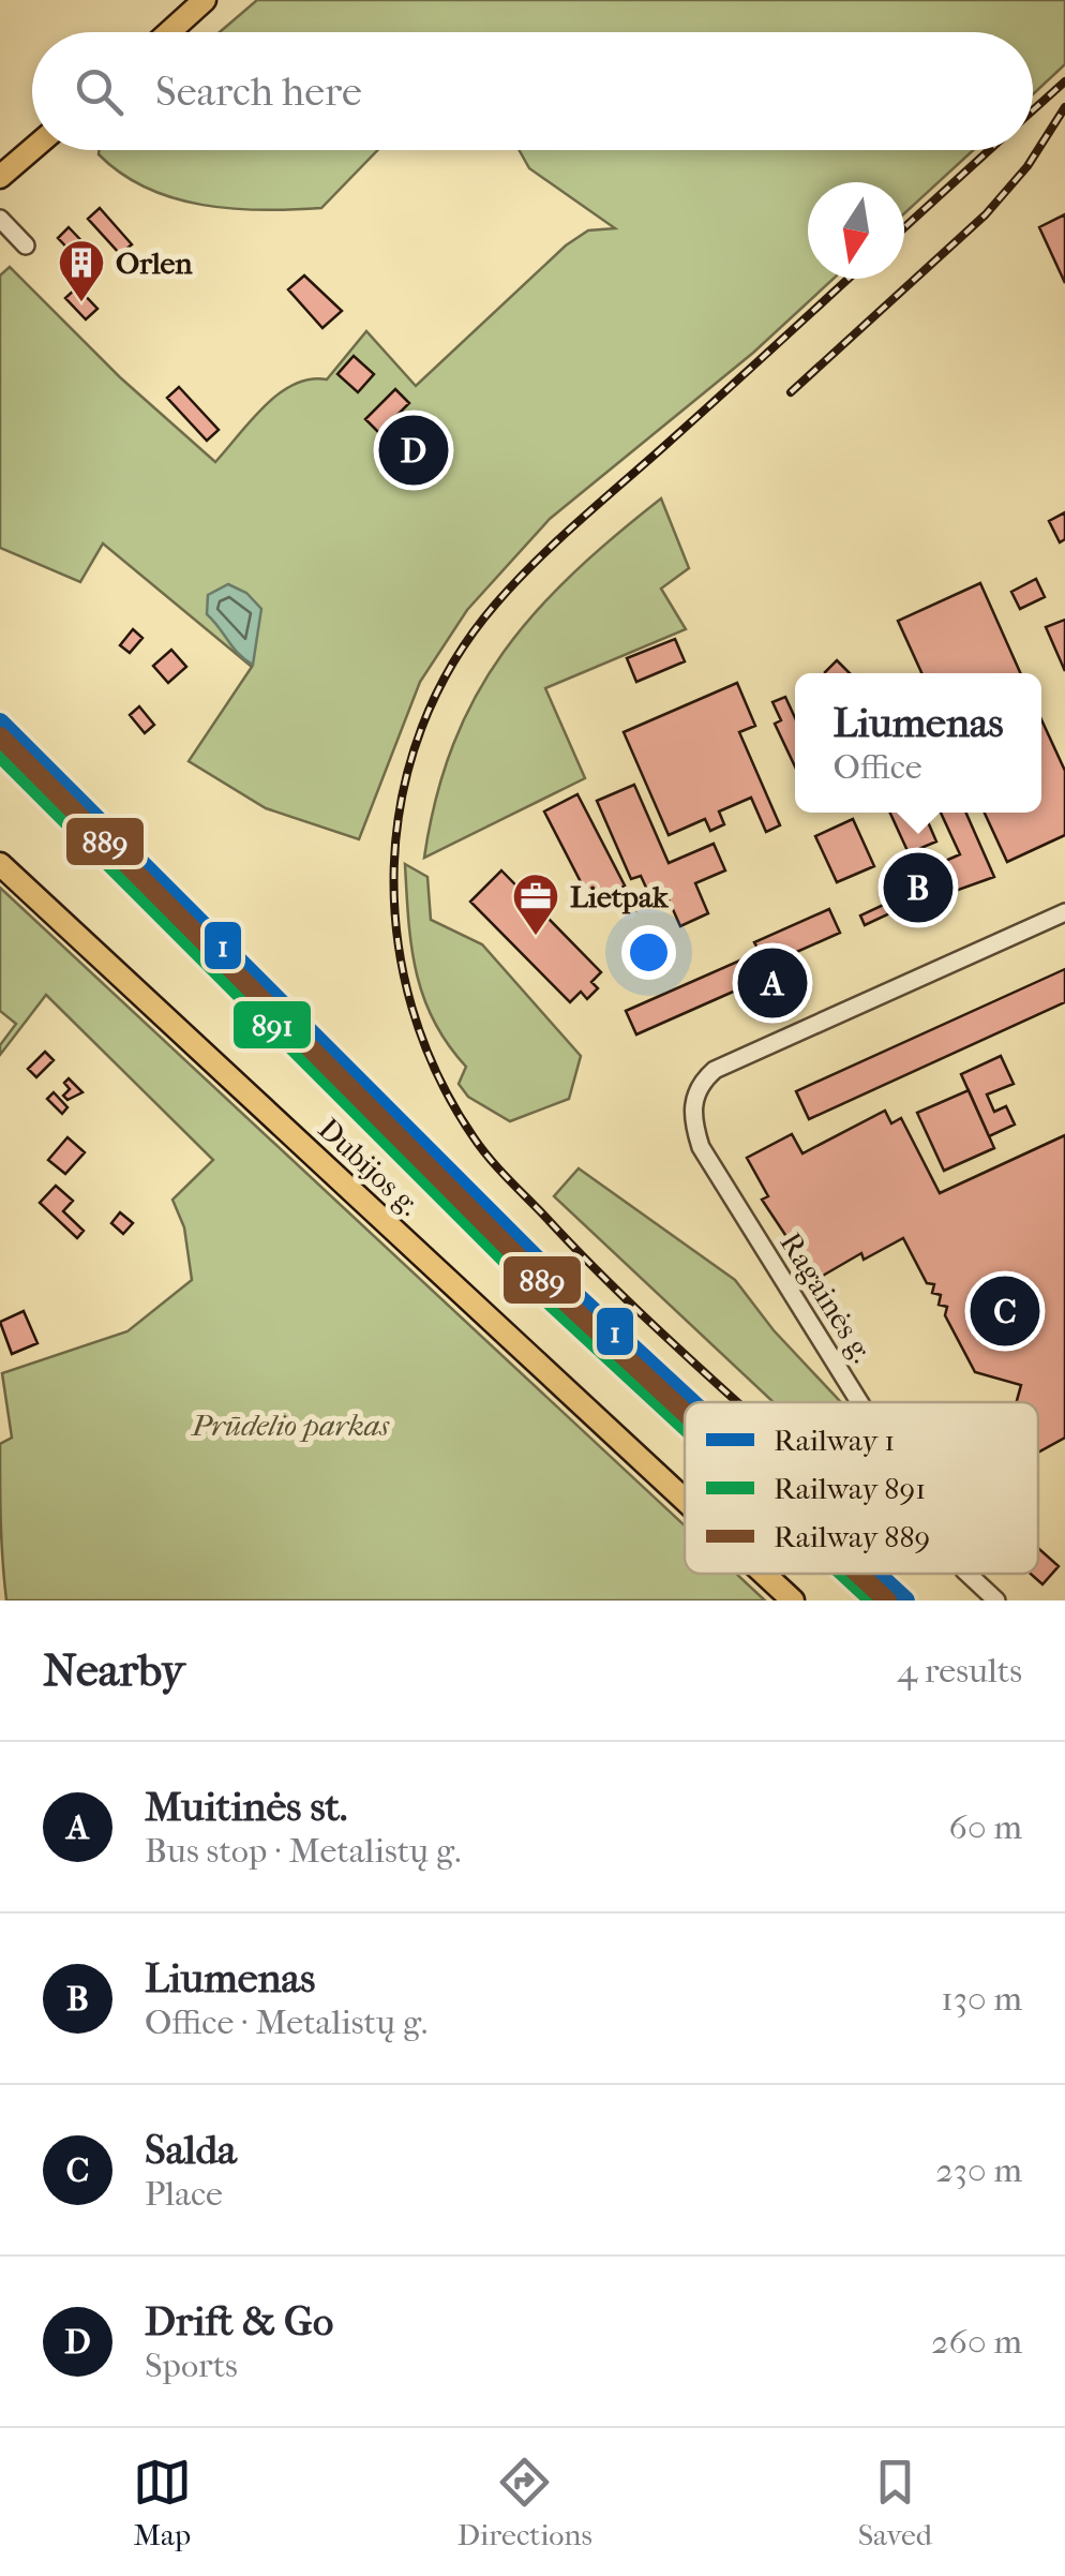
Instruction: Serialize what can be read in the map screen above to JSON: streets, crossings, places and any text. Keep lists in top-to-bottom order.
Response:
{
  "streets": {
    "main road": ["Dubijos g."],
    "street": ["Ragainės g."]
  },
  "parks": ["Prūdelio parkas"],
  "places": {
    "building": ["Orlen"],
    "office": ["Lietpak"]
  },
  "lines": ["rail line 1", "rail line 889", "rail line 891"],
  "legend": ["Railway 1", "Railway 891", "Railway 889"],
  "north": "bottom",
  "page": {
    "search": "Search here",
    "pins": [
      "D",
      "B",
      "A",
      "C"
    ],
    "popup": ["Liumenas", "Office"],
    "heading": ["Nearby", "4 results"],
    "list": [
      {
        "mark": "A",
        "name": "Muitinės st.",
        "note": "Bus stop · Metalistų g.",
        "value": "60 m"
      },
      {
        "mark": "B",
        "name": "Liumenas",
        "note": "Office · Metalistų g.",
        "value": "130 m"
      },
      {
        "mark": "C",
        "name": "Salda",
        "note": "Place",
        "value": "230 m"
      },
      {
        "mark": "D",
        "name": "Drift & Go",
        "note": "Sports",
        "value": "260 m"
      }
    ],
    "nav": ["Map", "Directions", "Saved"]
  }
}
